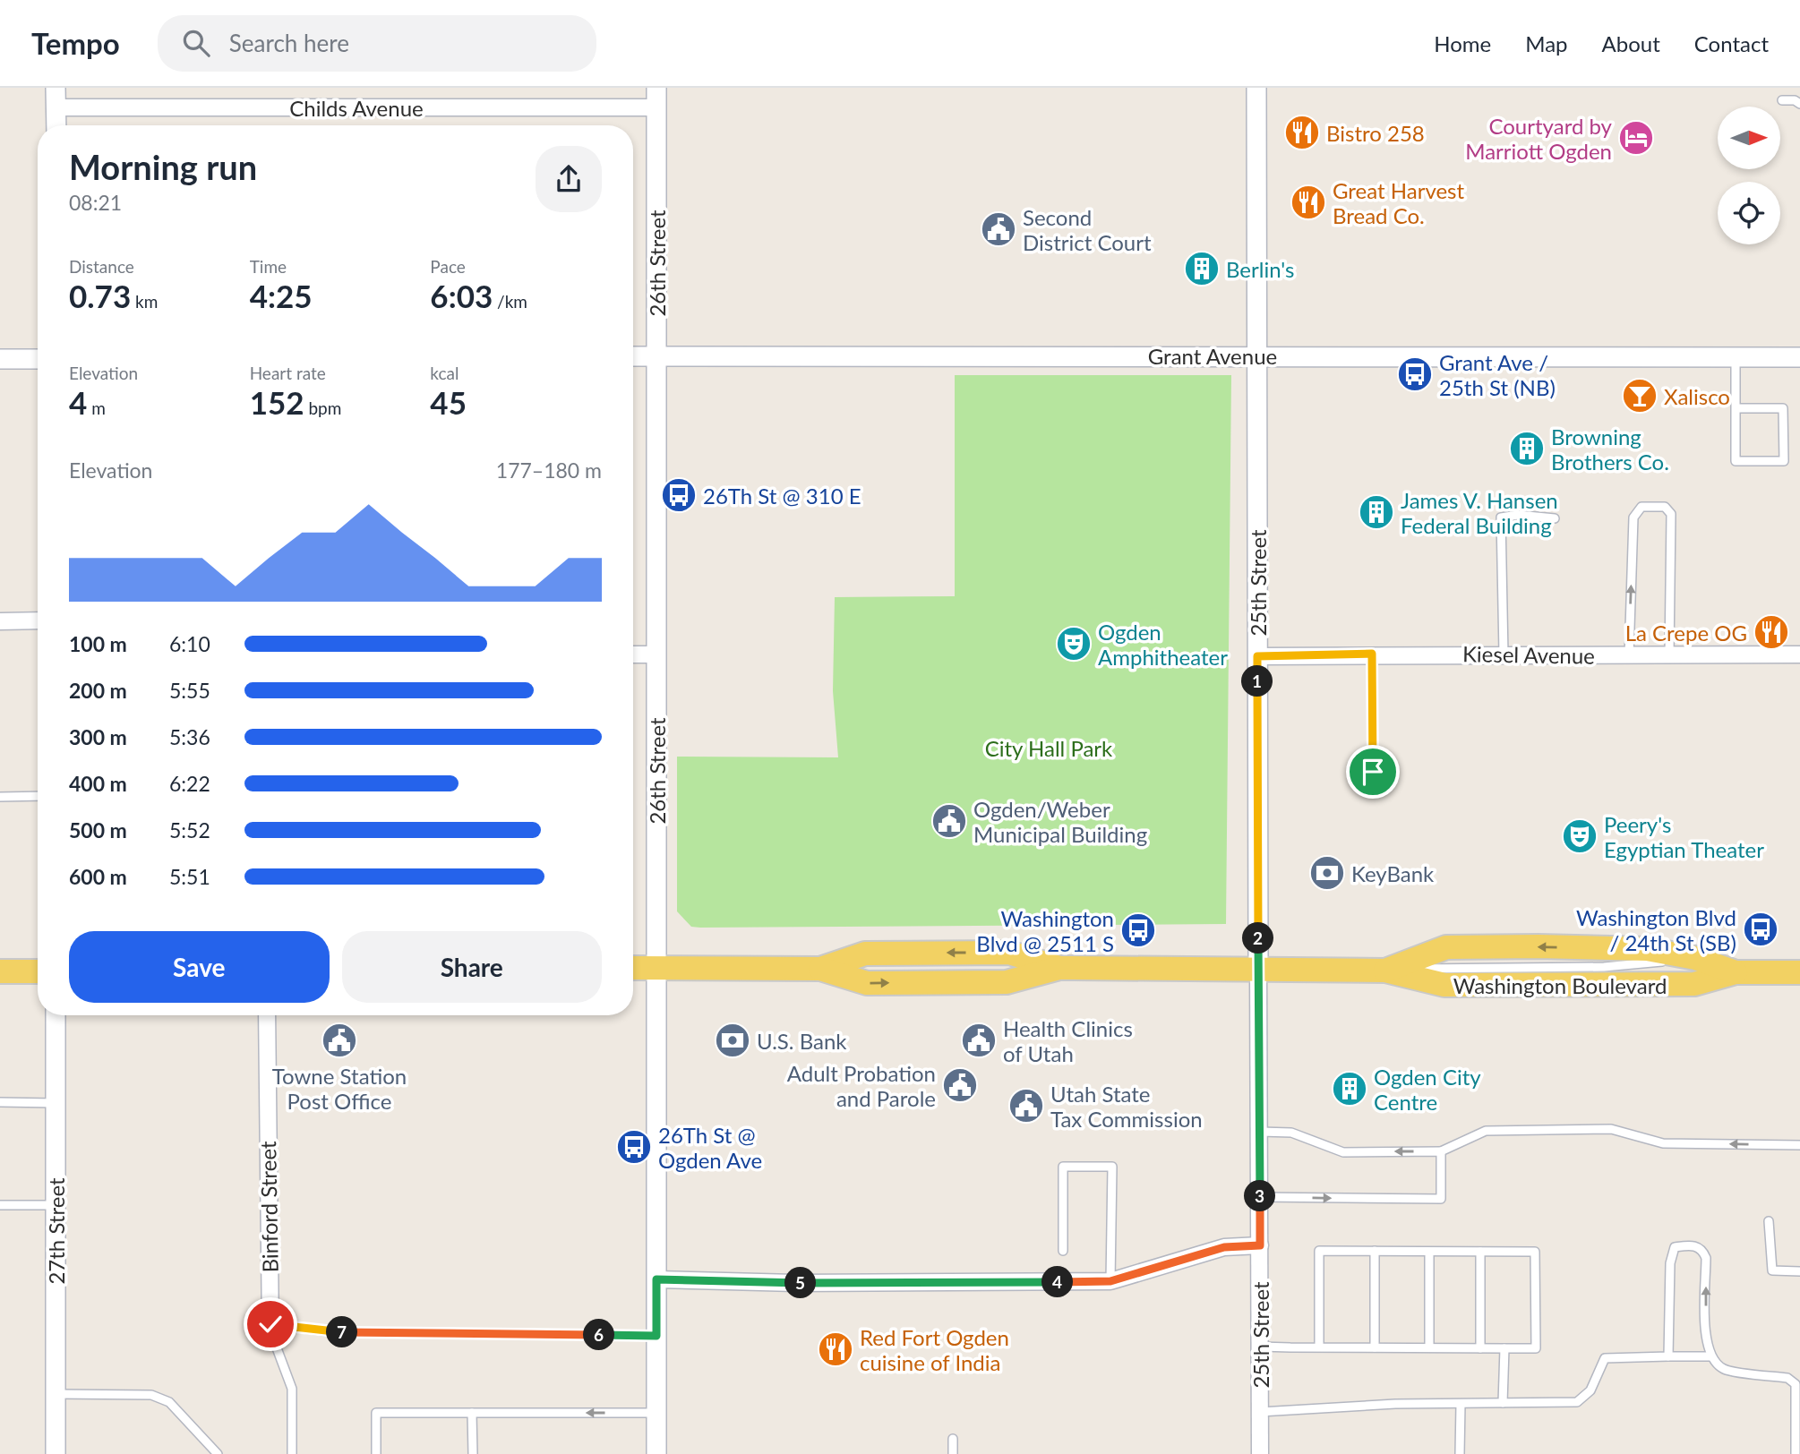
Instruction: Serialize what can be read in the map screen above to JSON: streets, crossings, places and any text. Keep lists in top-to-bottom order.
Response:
{
  "streets": {
    "main road": ["Washington Boulevard"],
    "street": [
      "Childs Avenue",
      "26th Street",
      "Grant Avenue",
      "25th Street",
      "Kiesel Avenue",
      "Binford Street",
      "27th Street"
    ]
  },
  "crossings": [
    ["Childs Avenue", "26th Street"],
    ["26th Street", "Grant Avenue"],
    ["26th Street", "Washington Boulevard"],
    ["Grant Avenue", "25th Street"],
    ["25th Street", "Kiesel Avenue"],
    ["25th Street", "Washington Boulevard"]
  ],
  "parks": ["City Hall Park"],
  "places": {
    "restaurant": [
      "Bistro 258",
      "Great Harvest Bread Co.",
      "La Crepe OG",
      "Red Fort Ogden cuisine of India"
    ],
    "hotel": ["Courtyard by Marriott Ogden"],
    "public building": [
      "Second District Court",
      "Ogden/Weber Municipal Building",
      "Towne Station Post Office",
      "Health Clinics of Utah",
      "Adult Probation and Parole",
      "Utah State Tax Commission"
    ],
    "building": [
      "Berlin's",
      "Browning Brothers Co.",
      "James V. Hansen Federal Building",
      "Ogden City Centre"
    ],
    "bus stop": [
      "Grant Ave / 25th St (NB)",
      "26Th St @ 310 E",
      "Washington Blvd / 24th St (SB)",
      "Washington Blvd @ 2511 S",
      "26Th St @ Ogden Ave"
    ],
    "bar": ["Xalisco"],
    "theatre": ["Ogden Amphitheater", "Peery's Egyptian Theater"],
    "bank": ["KeyBank", "U.S. Bank"]
  },
  "north": "right",
  "page": {
    "header": "Tempo",
    "search": "Search here",
    "nav": [
      "Home",
      "Map",
      "About",
      "Contact"
    ],
    "heading": ["Morning run", "08:21"],
    "stats": [
      ["Distance", "0.73 km"],
      ["Time", "4:25"],
      ["Pace", "6:03 /km"],
      ["Elevation", "4 m"],
      ["Heart rate", "152 bpm"],
      ["kcal", "45"]
    ],
    "chart": ["Elevation", "177–180 m"],
    "list": [
      {
        "name": "100 m",
        "note": "6:10"
      },
      {
        "name": "200 m",
        "note": "5:55"
      },
      {
        "name": "300 m",
        "note": "5:36"
      },
      {
        "name": "400 m",
        "note": "6:22"
      },
      {
        "name": "500 m",
        "note": "5:52"
      },
      {
        "name": "600 m",
        "note": "5:51"
      }
    ],
    "pins": [
      "1",
      "2",
      "3",
      "4",
      "5",
      "7",
      "6"
    ],
    "buttons": ["Save", "Share"]
  }
}
